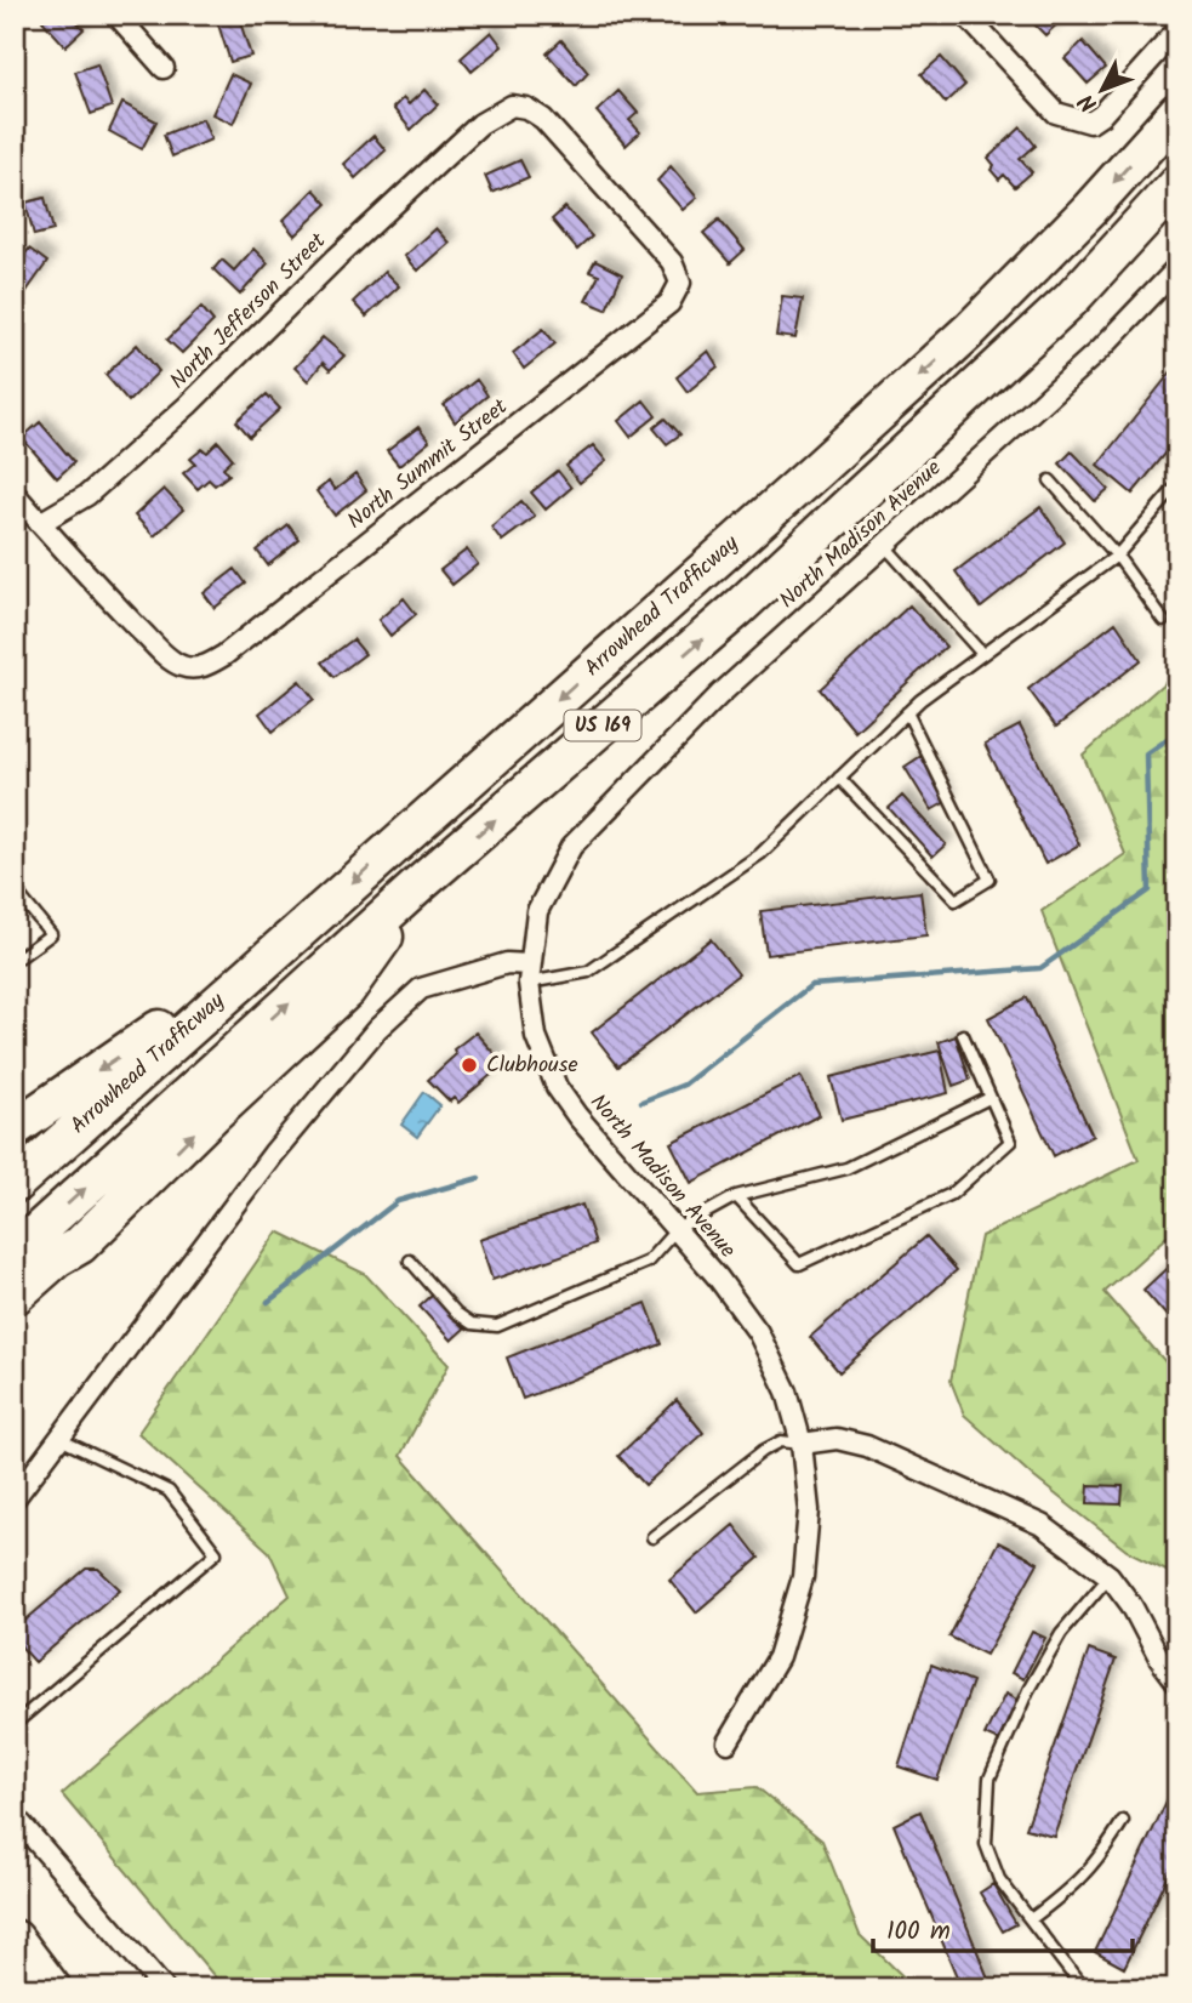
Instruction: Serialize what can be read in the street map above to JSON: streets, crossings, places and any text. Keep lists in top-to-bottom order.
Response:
{
  "streets": {
    "highway": ["Arrowhead Trafficway", "US 169"],
    "street": ["North Jefferson Street", "North Summit Street", "North Madison Avenue"]
  },
  "crossings": [
    ["North Jefferson Street", "North Summit Street"]
  ],
  "places": ["Clubhouse"],
  "scale_bar": "100 m",
  "north": "bottom left"
}
